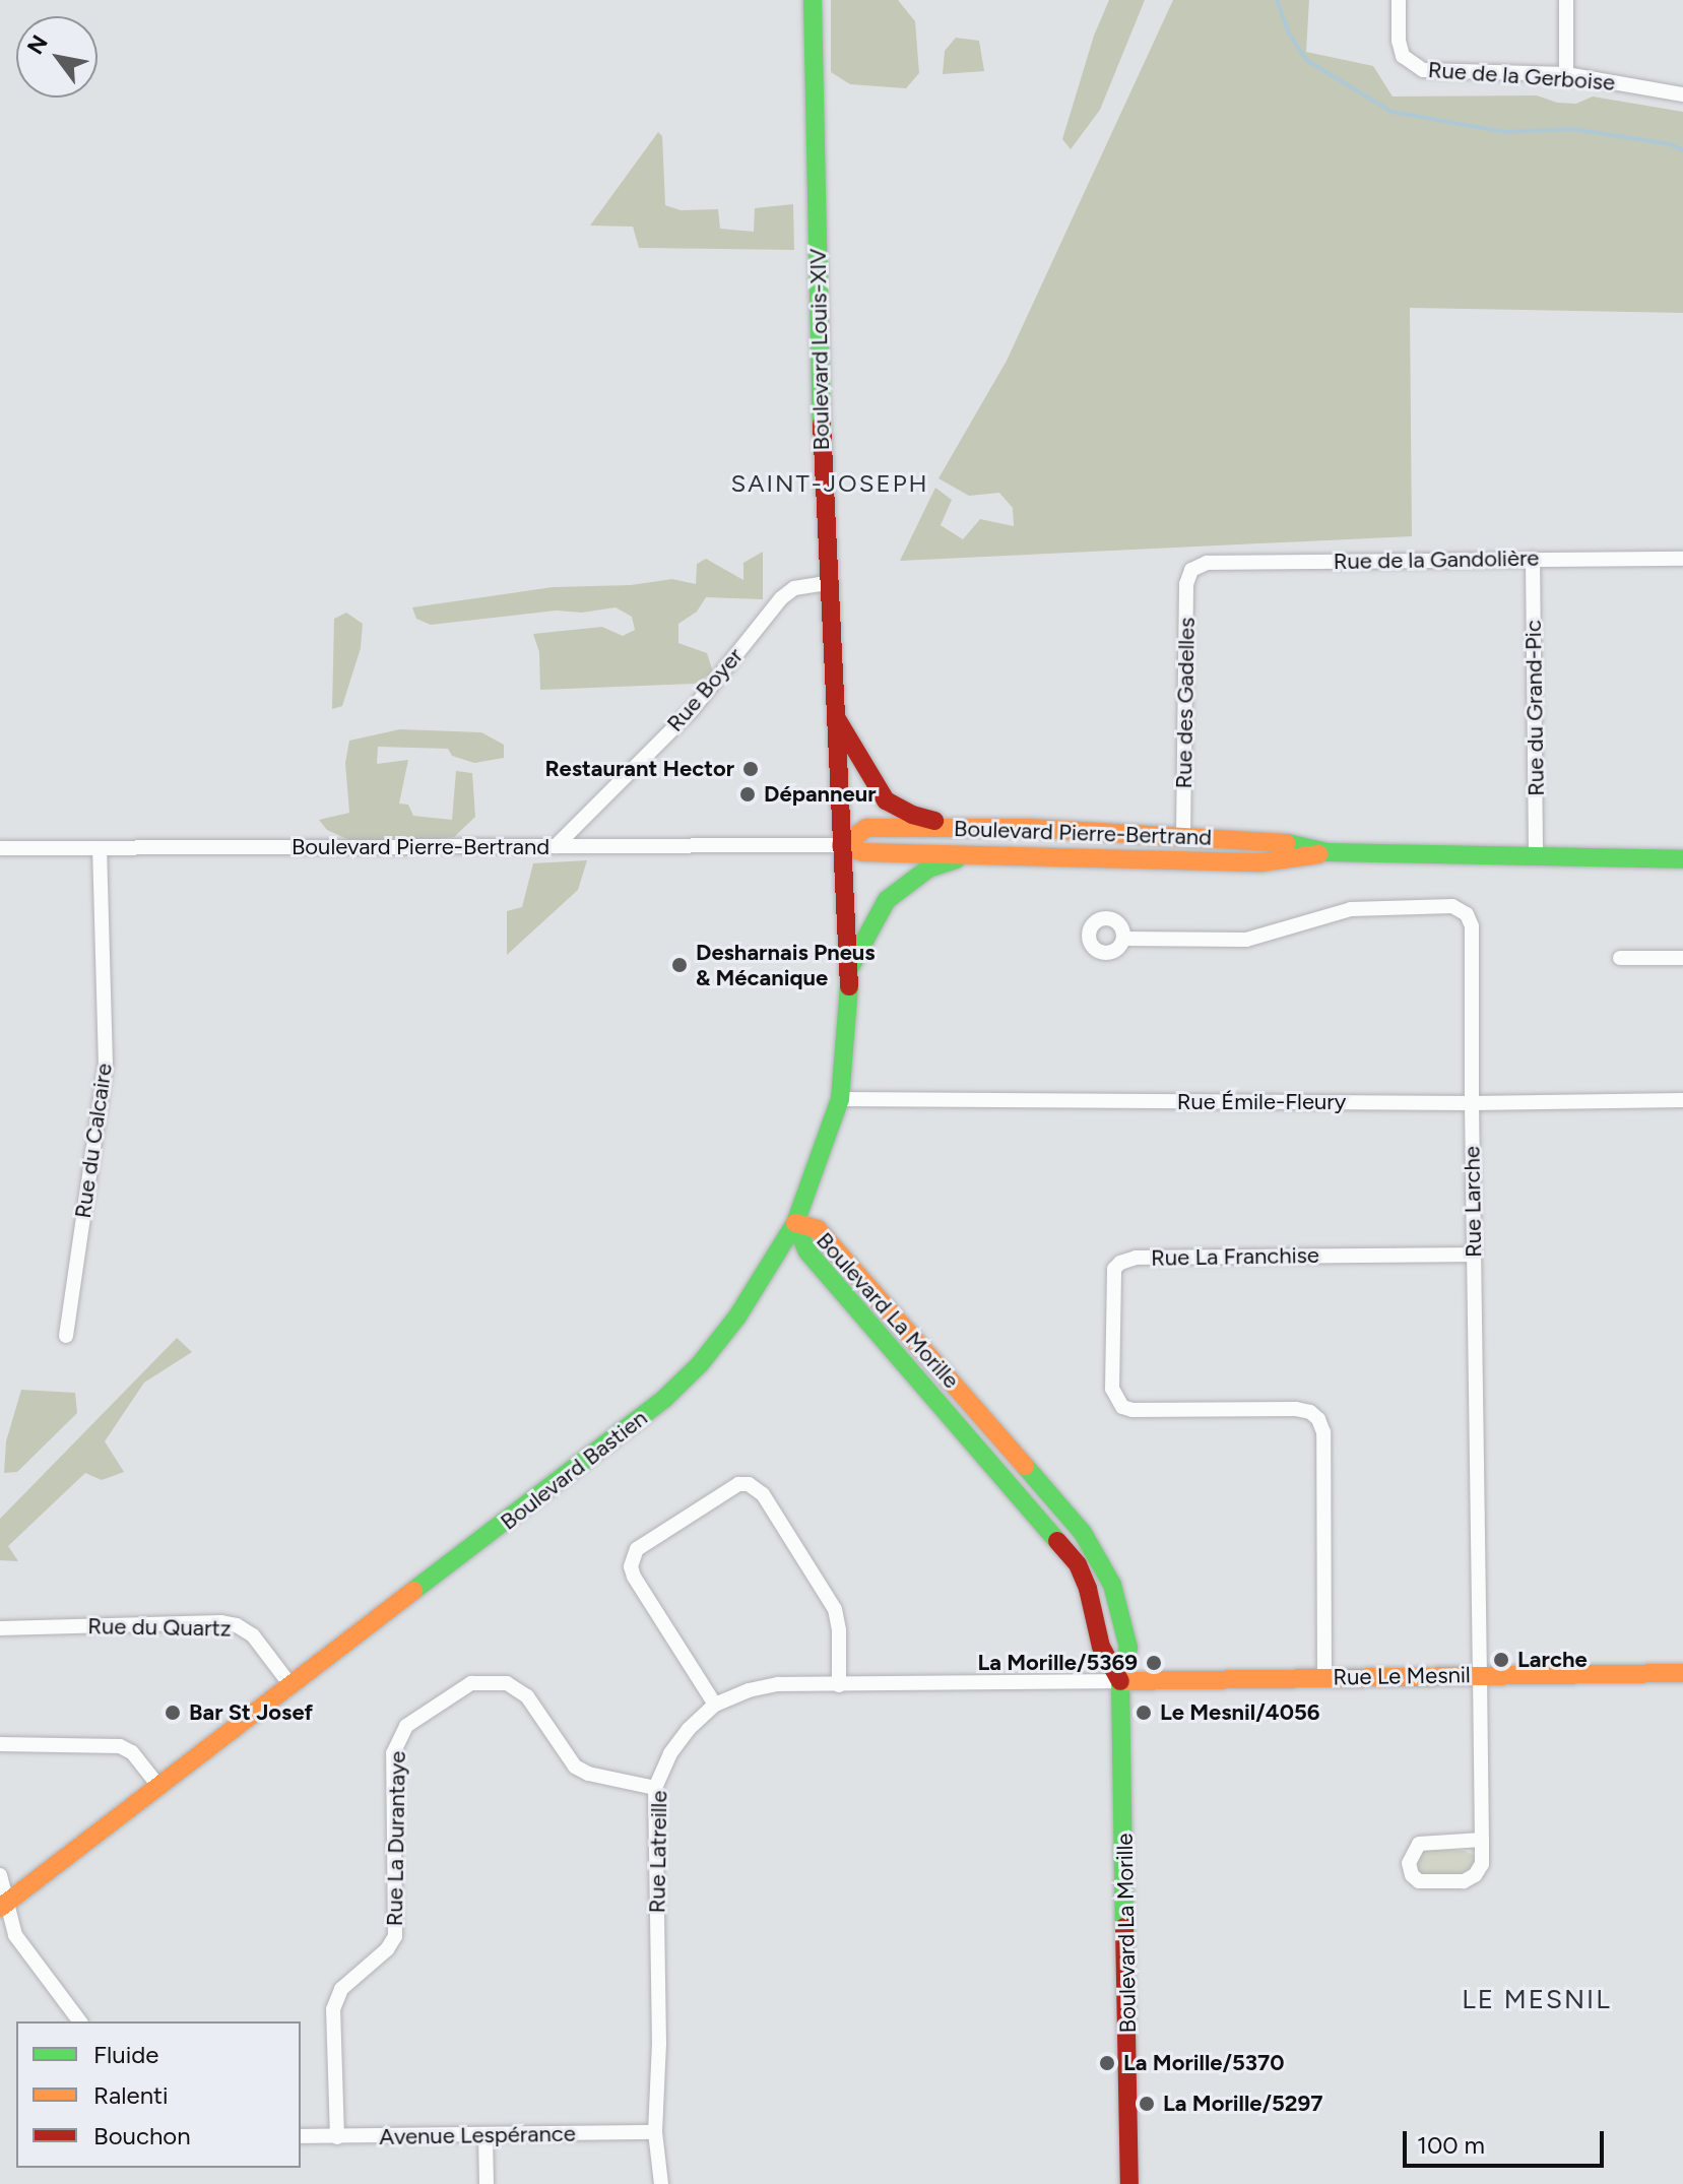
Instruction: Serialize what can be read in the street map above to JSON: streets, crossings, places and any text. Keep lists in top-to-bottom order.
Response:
{
  "streets": {
    "main road": [
      "Boulevard Louis-XIV",
      "Boulevard Pierre-Bertrand",
      "Boulevard La Morille",
      "Boulevard Bastien",
      "Rue Le Mesnil"
    ],
    "street": [
      "Rue de la Gerboise",
      "Rue de la Gandolière",
      "Rue Boyer",
      "Rue des Gadelles",
      "Rue du Grand-Pic",
      "Rue Émile-Fleury",
      "Rue du Calcaire",
      "Rue Larche",
      "Rue La Franchise",
      "Rue du Quartz",
      "Rue La Durantaye",
      "Rue Latreille",
      "Avenue Lespérance"
    ]
  },
  "crossings": [
    ["Boulevard Louis-XIV", "Rue Boyer"],
    ["Boulevard Louis-XIV", "Boulevard Pierre-Bertrand"],
    ["Boulevard Louis-XIV", "Boulevard Bastien"],
    ["Rue de la Gandolière", "Rue des Gadelles"],
    ["Rue de la Gandolière", "Rue du Grand-Pic"],
    ["Rue Boyer", "Boulevard Pierre-Bertrand"],
    ["Rue des Gadelles", "Boulevard Pierre-Bertrand"],
    ["Rue du Grand-Pic", "Boulevard Pierre-Bertrand"],
    ["Boulevard Pierre-Bertrand", "Rue du Calcaire"],
    ["Boulevard Pierre-Bertrand", "Boulevard Bastien"],
    ["Rue Émile-Fleury", "Rue Larche"],
    ["Rue Émile-Fleury", "Boulevard Bastien"],
    ["Rue Larche", "Rue La Franchise"],
    ["Rue Larche", "Rue Le Mesnil"],
    ["Rue La Franchise", "Rue Le Mesnil"],
    ["Boulevard La Morille", "Boulevard Bastien"],
    ["Boulevard La Morille", "Rue Le Mesnil"],
    ["Boulevard La Morille", "Rue Latreille"],
    ["Boulevard Bastien", "Rue du Quartz"],
    ["Rue Le Mesnil", "Rue Latreille"],
    ["Rue La Durantaye", "Rue Latreille"],
    ["Rue La Durantaye", "Avenue Lespérance"],
    ["Rue Latreille", "Avenue Lespérance"]
  ],
  "districts": ["SAINT-JOSEPH", "LE MESNIL"],
  "places": [
    "Restaurant Hector",
    "Dépanneur",
    "Desharnais Pneus & Mécanique",
    "Larche",
    "La Morille/5369",
    "Bar St Josef",
    "Le Mesnil/4056",
    "La Morille/5370",
    "La Morille/5297"
  ],
  "legend": ["Fluide", "Ralenti", "Bouchon"],
  "scale_bar": "100 m",
  "north": "top left"
}
